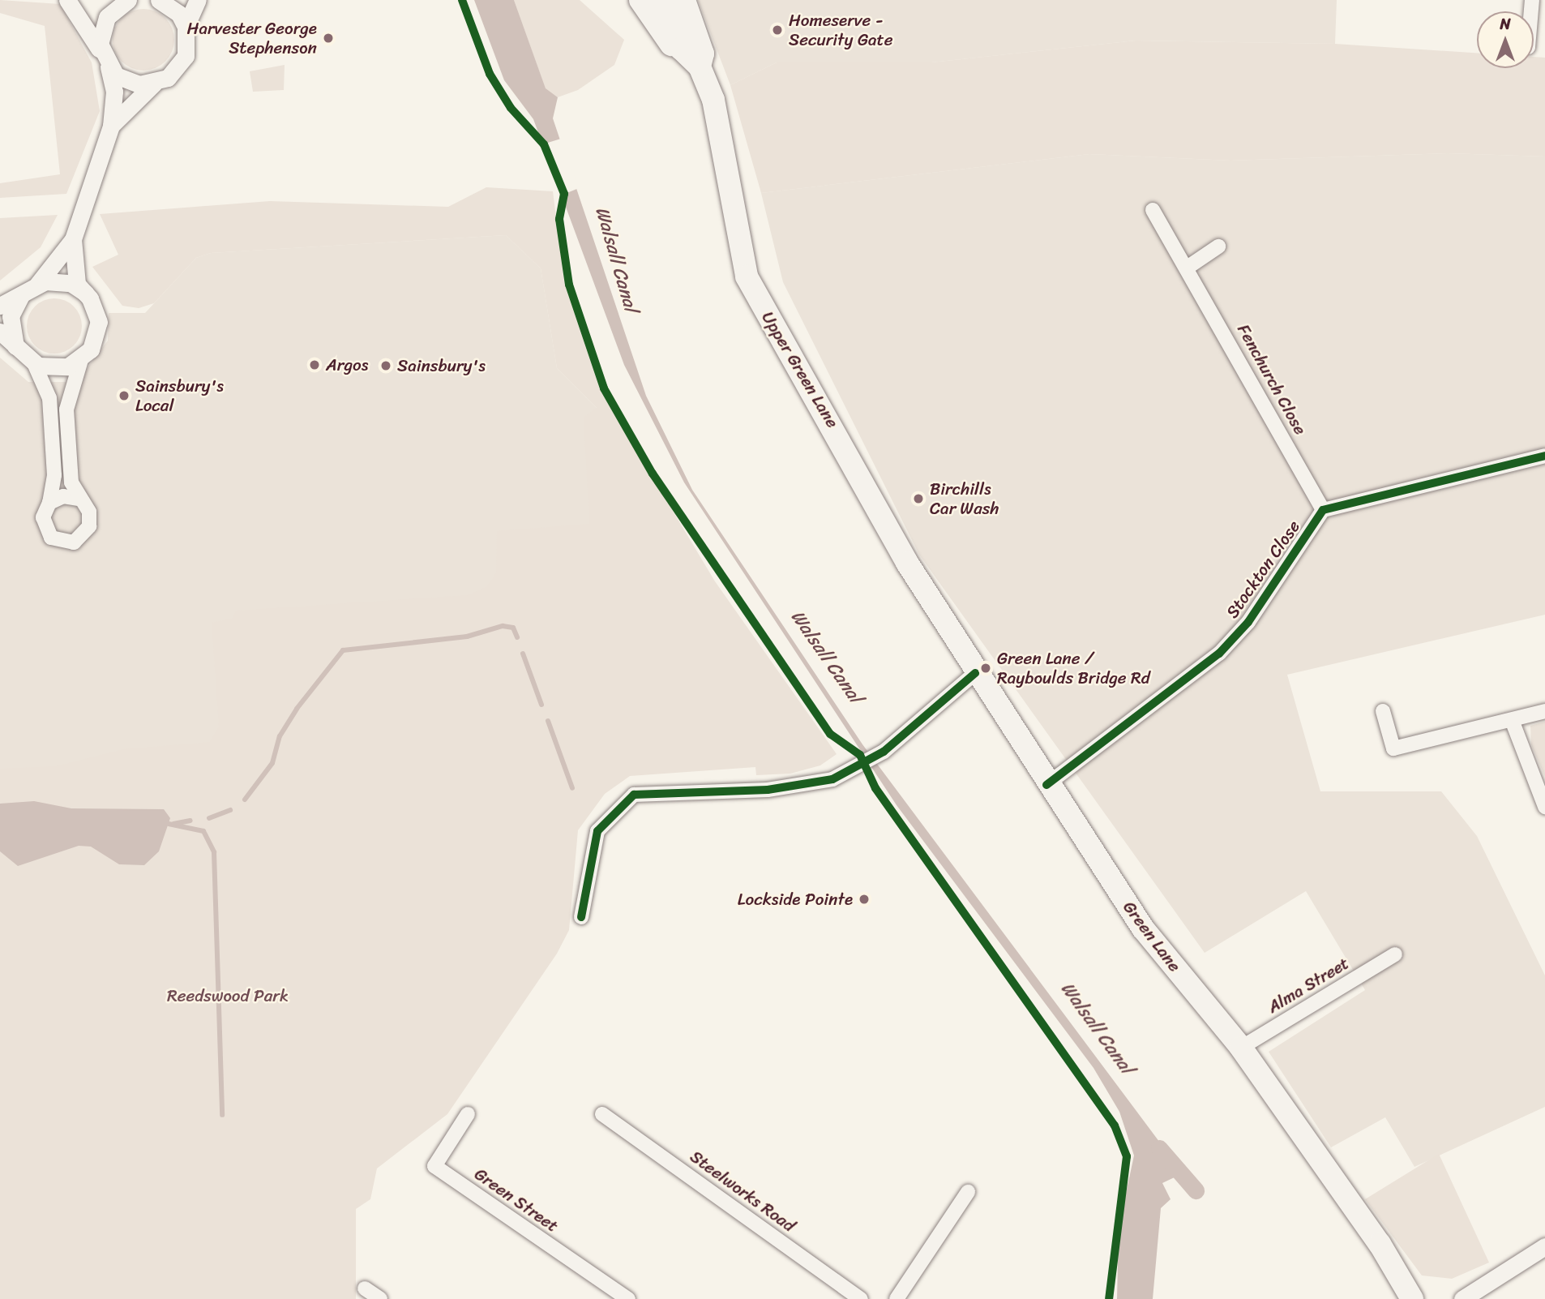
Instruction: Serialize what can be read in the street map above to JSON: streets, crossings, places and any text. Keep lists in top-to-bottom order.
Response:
{
  "streets": {
    "highway": ["Upper Green Lane", "Green Lane"],
    "street": [
      "Fenchurch Close",
      "Stockton Close",
      "Alma Street",
      "Steelworks Road",
      "Green Street"
    ]
  },
  "crossings": [
    ["Upper Green Lane", "Green Lane"],
    ["Fenchurch Close", "Stockton Close"],
    ["Stockton Close", "Green Lane"],
    ["Green Lane", "Alma Street"]
  ],
  "water": ["Walsall Canal"],
  "parks": ["Reedswood Park"],
  "places": [
    "Homeserve - Security Gate",
    "Harvester George Stephenson",
    "Argos",
    "Sainsbury's",
    "Sainsbury's Local",
    "Birchills Car Wash",
    "Green Lane / Rayboulds Bridge Rd",
    "Lockside Pointe"
  ],
  "north": "top"
}
